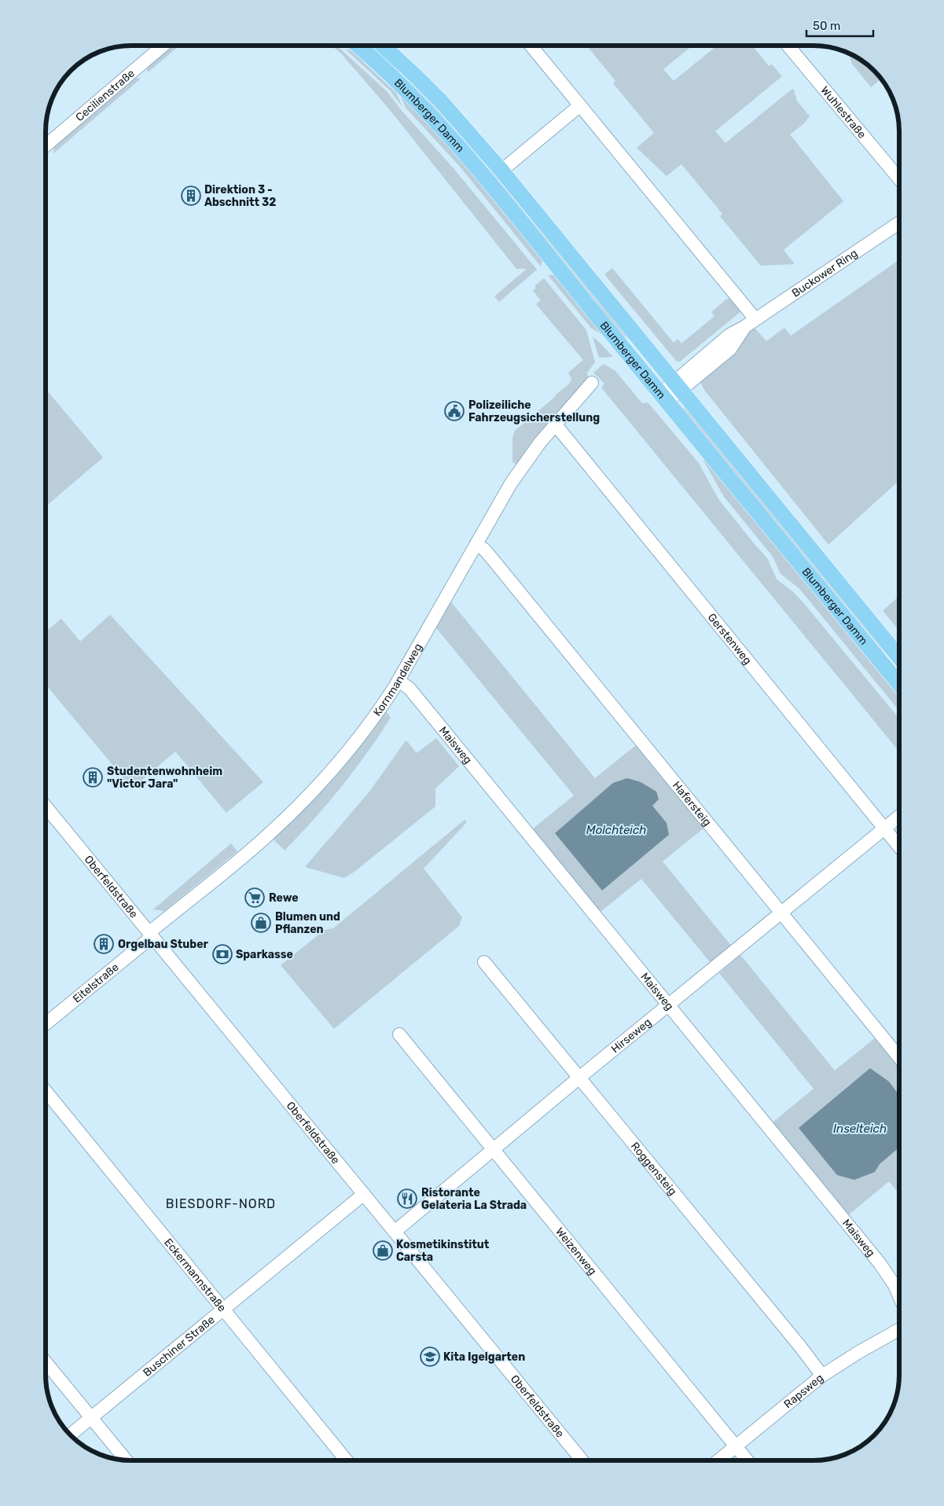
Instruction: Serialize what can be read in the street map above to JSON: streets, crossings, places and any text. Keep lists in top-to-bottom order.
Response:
{
  "streets": {
    "main road": ["Blumberger Damm"],
    "street": [
      "Cecilienstraße",
      "Wuhlestraße",
      "Buckower Ring",
      "Gerstenweg",
      "Kornmandelweg",
      "Maisweg",
      "Hafersteig",
      "Oberfeldstraße",
      "Eitelstraße",
      "Hirseweg",
      "Roggensteig",
      "Weizenweg",
      "Eckermannstraße",
      "Buschiner Straße",
      "Rapsweg"
    ]
  },
  "crossings": [
    ["Blumberger Damm", "Buckower Ring"],
    ["Gerstenweg", "Kornmandelweg"],
    ["Gerstenweg", "Hirseweg"],
    ["Kornmandelweg", "Maisweg"],
    ["Kornmandelweg", "Hafersteig"],
    ["Kornmandelweg", "Oberfeldstraße"],
    ["Kornmandelweg", "Eitelstraße"],
    ["Maisweg", "Hirseweg"],
    ["Hafersteig", "Hirseweg"],
    ["Oberfeldstraße", "Eitelstraße"],
    ["Oberfeldstraße", "Hirseweg"],
    ["Oberfeldstraße", "Buschiner Straße"],
    ["Hirseweg", "Roggensteig"],
    ["Hirseweg", "Weizenweg"],
    ["Roggensteig", "Rapsweg"],
    ["Weizenweg", "Rapsweg"],
    ["Eckermannstraße", "Buschiner Straße"]
  ],
  "districts": ["BIESDORF-NORD"],
  "water": ["Molchteich", "Inselteich"],
  "places": {
    "building": ["Direktion 3 - Abschnitt 32", "Studentenwohnheim \"Victor Jara\"", "Orgelbau Stuber"],
    "public building": ["Polizeiliche Fahrzeugsicherstellung"],
    "supermarket": ["Rewe"],
    "shop": ["Blumen und Pflanzen", "Kosmetikinstitut Carsta"],
    "bank": ["Sparkasse"],
    "restaurant": ["Ristorante Gelateria La Strada"],
    "school or university": ["Kita Igelgarten"]
  },
  "scale_bar": "50 m"
}
